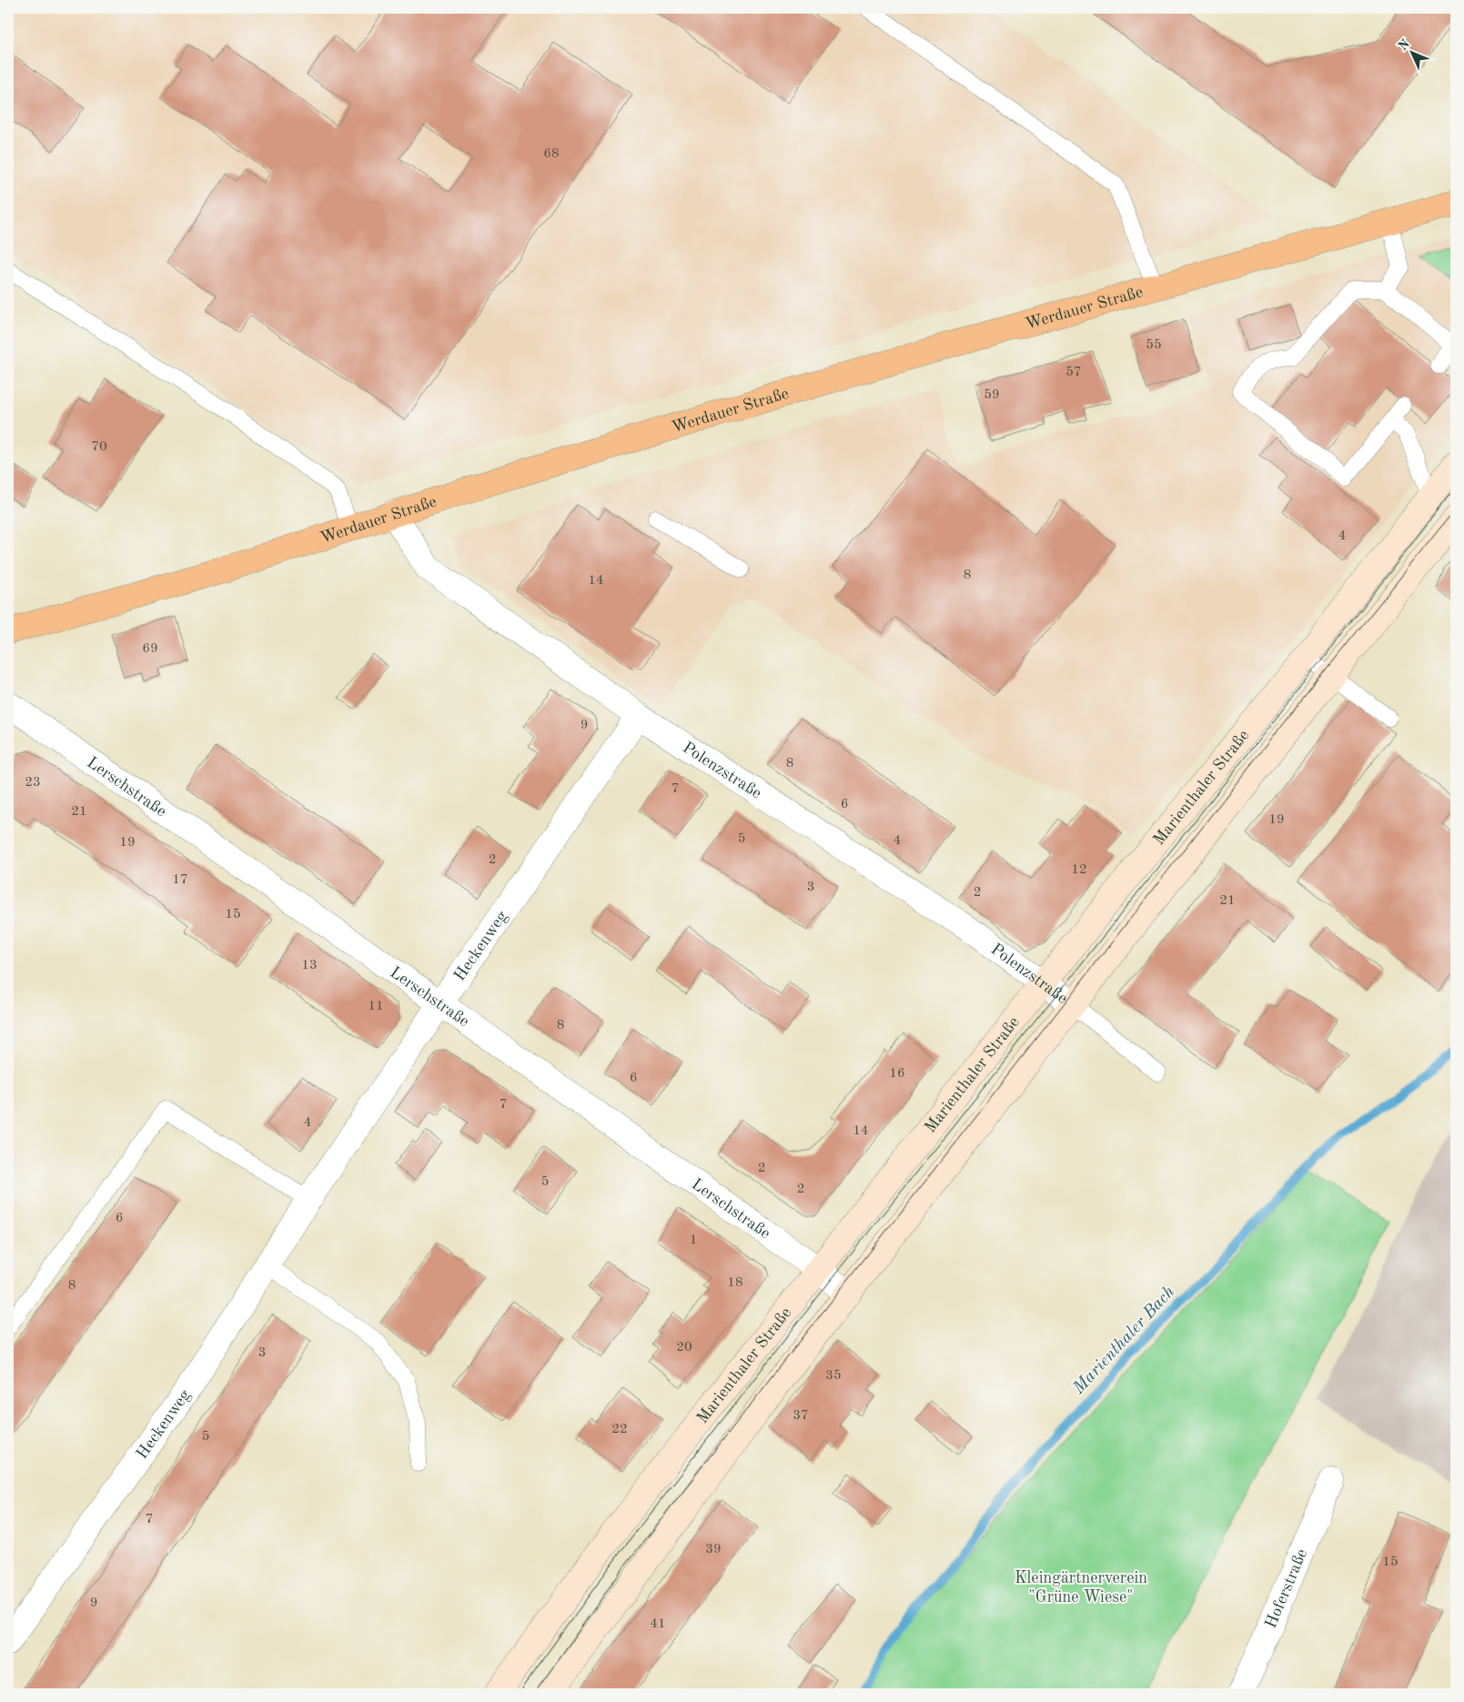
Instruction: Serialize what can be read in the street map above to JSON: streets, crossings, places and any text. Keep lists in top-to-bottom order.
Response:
{
  "streets": {
    "main road": ["Werdauer Straße", "Marienthaler Straße"],
    "street": [
      "Polenzstraße",
      "Lerschstraße",
      "Heckenweg",
      "Hoferstraße"
    ]
  },
  "crossings": [
    ["Werdauer Straße", "Polenzstraße"],
    ["Polenzstraße", "Marienthaler Straße"],
    ["Polenzstraße", "Heckenweg"],
    ["Lerschstraße", "Marienthaler Straße"],
    ["Lerschstraße", "Heckenweg"]
  ],
  "water": ["Marienthaler Bach"],
  "parks": ["Kleingärtnerverein \"Grüne Wiese\""],
  "house_numbers": [
    "68",
    "55",
    "57",
    "59",
    "70",
    "4",
    "8",
    "14",
    "69",
    "9",
    "8",
    "23",
    "7",
    "6",
    "21",
    "19",
    "5",
    "4",
    "19",
    "2",
    "12",
    "17",
    "3",
    "2",
    "21",
    "15",
    "13",
    "11",
    "8",
    "16",
    "6",
    "7",
    "4",
    "14",
    "2",
    "5",
    "2",
    "6",
    "1",
    "18",
    "8",
    "20",
    "3",
    "35",
    "37",
    "22",
    "5",
    "7",
    "39",
    "15",
    "9",
    "41"
  ],
  "north": "top left"
}
